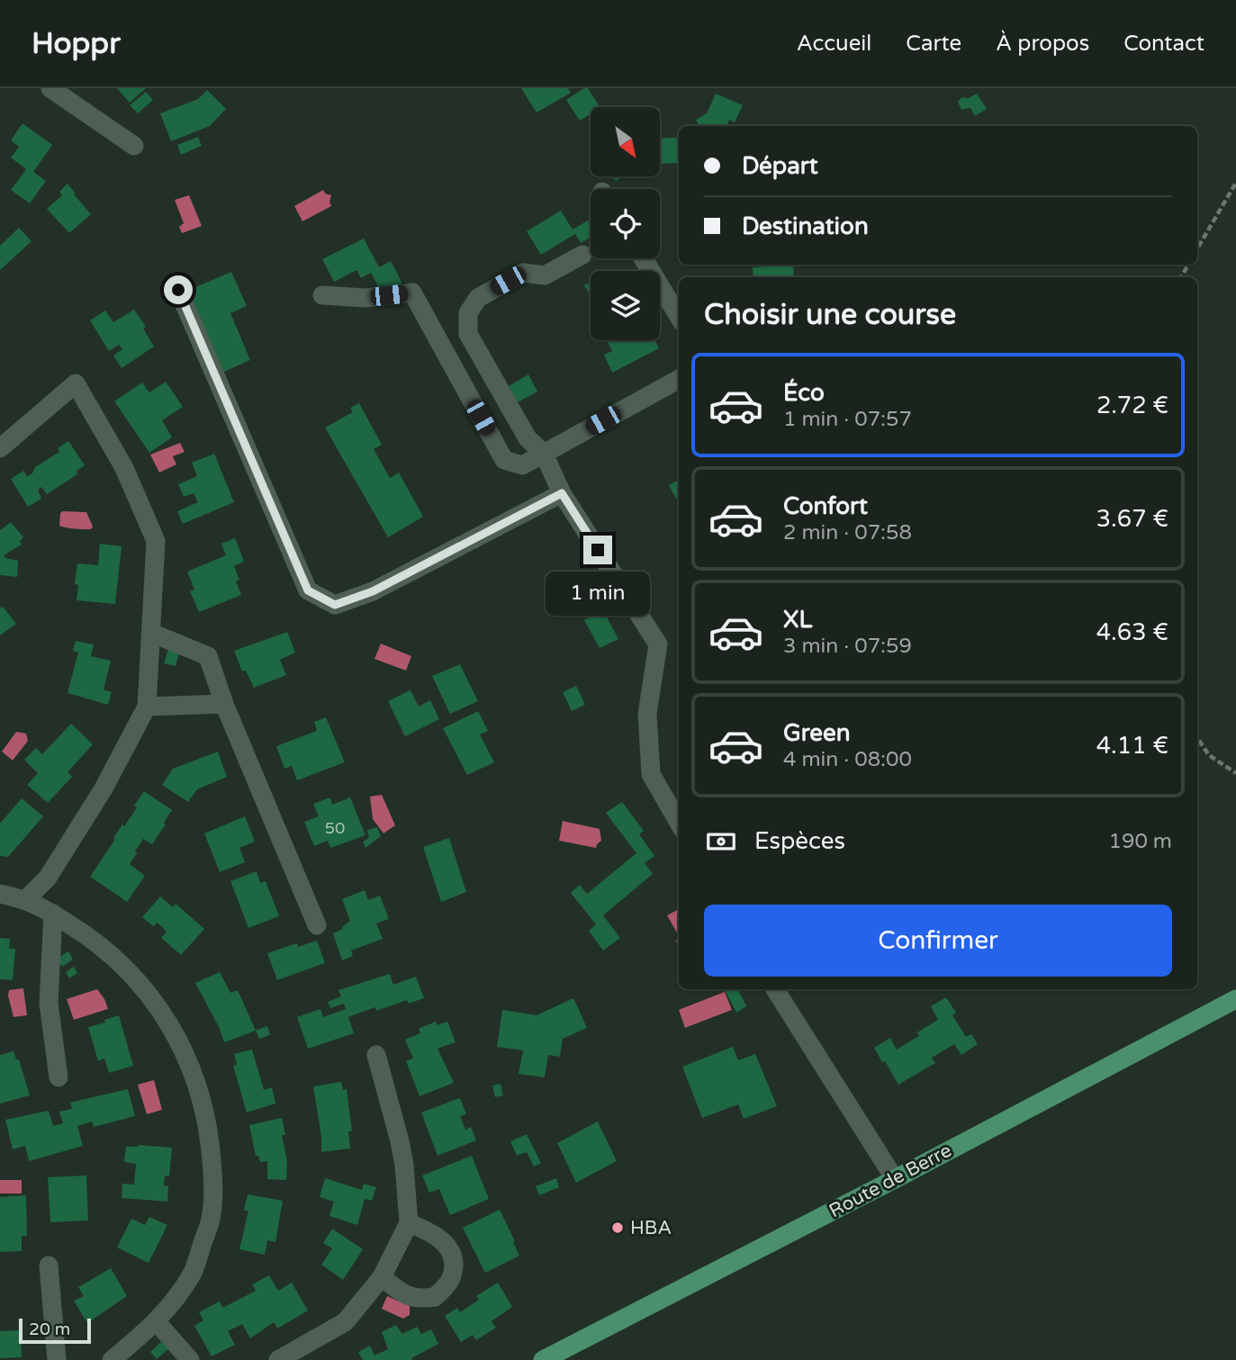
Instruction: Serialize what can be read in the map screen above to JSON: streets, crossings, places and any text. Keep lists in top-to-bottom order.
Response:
{
  "streets": {
    "main road": ["Route de Berre"]
  },
  "places": ["HBA"],
  "house_numbers": ["50"],
  "scale_bar": "20 m",
  "north": "bottom right",
  "page": {
    "header": "Hoppr",
    "nav": [
      "Accueil",
      "Carte",
      "À propos",
      "Contact"
    ],
    "banner": ["Départ", "Destination"],
    "heading": "Choisir une course",
    "list": [
      {
        "name": "Éco",
        "note": "1 min · 07:57",
        "value": "2.72 €"
      },
      {
        "name": "Confort",
        "note": "2 min · 07:58",
        "value": "3.67 €"
      },
      {
        "name": "XL",
        "note": "3 min · 07:59",
        "value": "4.63 €"
      },
      {
        "name": "Green",
        "note": "4 min · 08:00",
        "value": "4.11 €"
      }
    ],
    "bubble": "1 min",
    "pay": ["Espèces", "190 m"],
    "buttons": "Confirmer",
    "scale": "20 m"
  }
}
